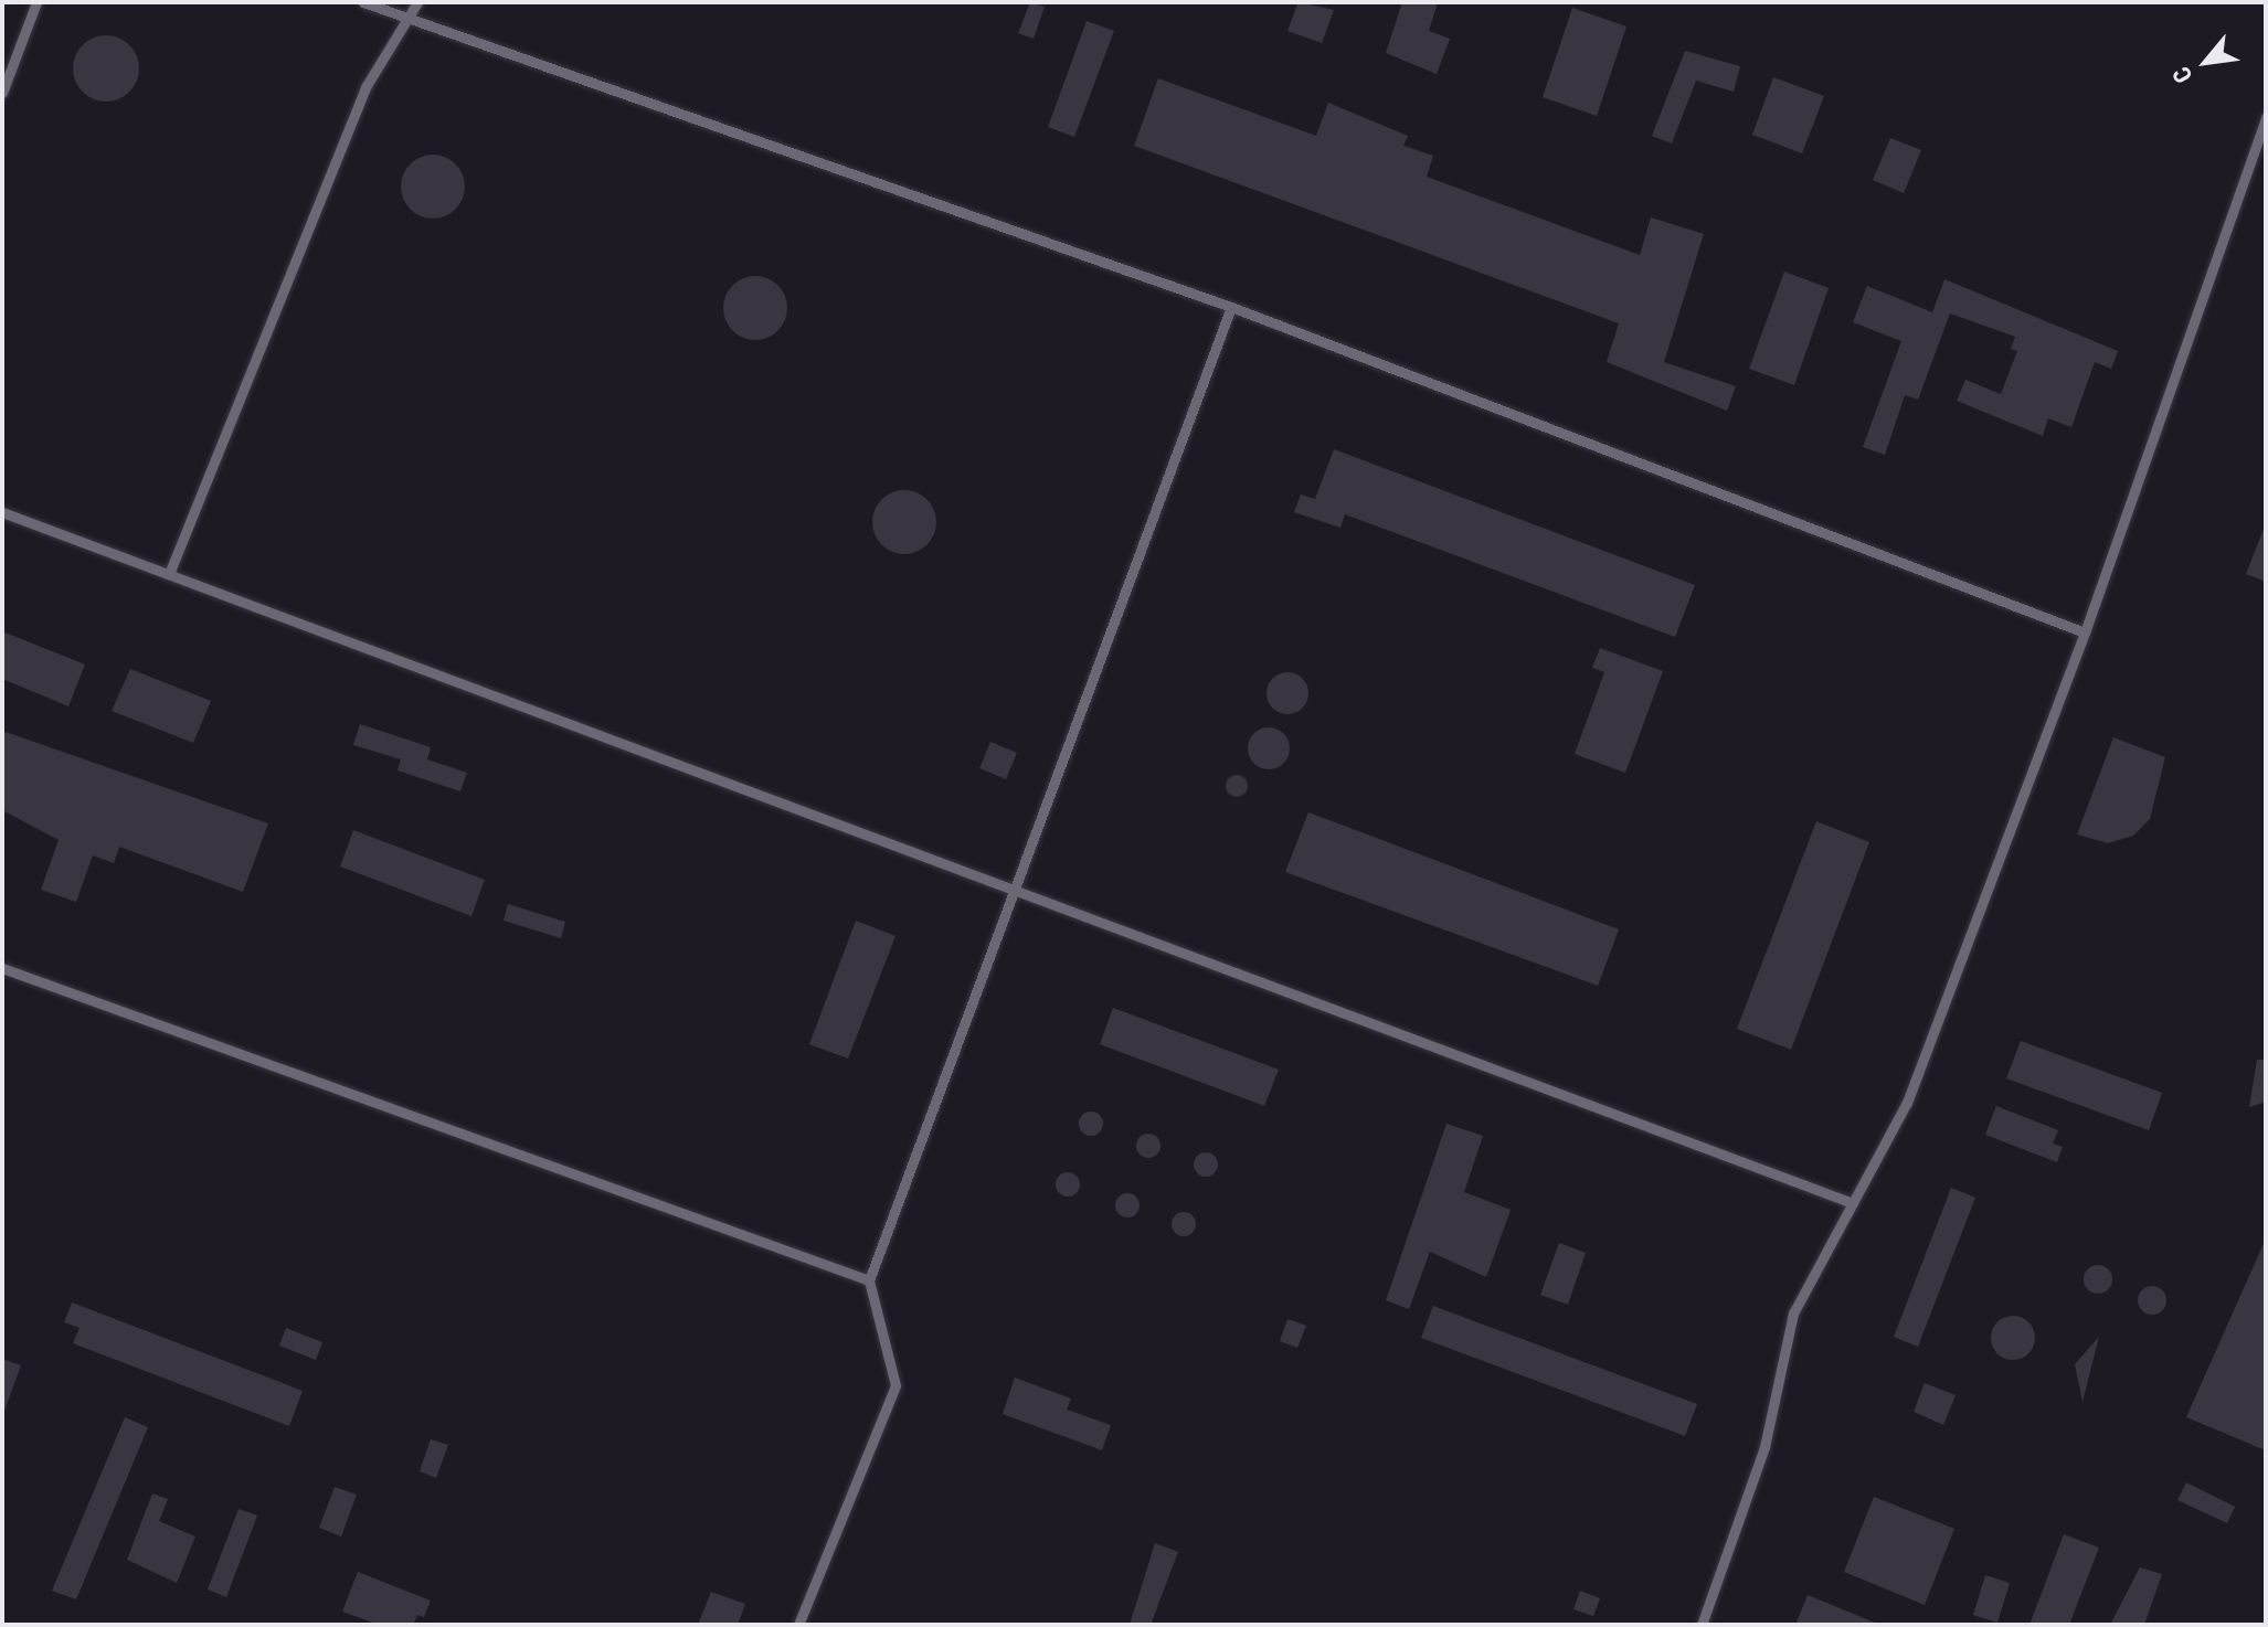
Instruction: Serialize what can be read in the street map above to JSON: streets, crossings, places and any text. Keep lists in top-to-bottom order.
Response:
{
  "north": "bottom left"
}
